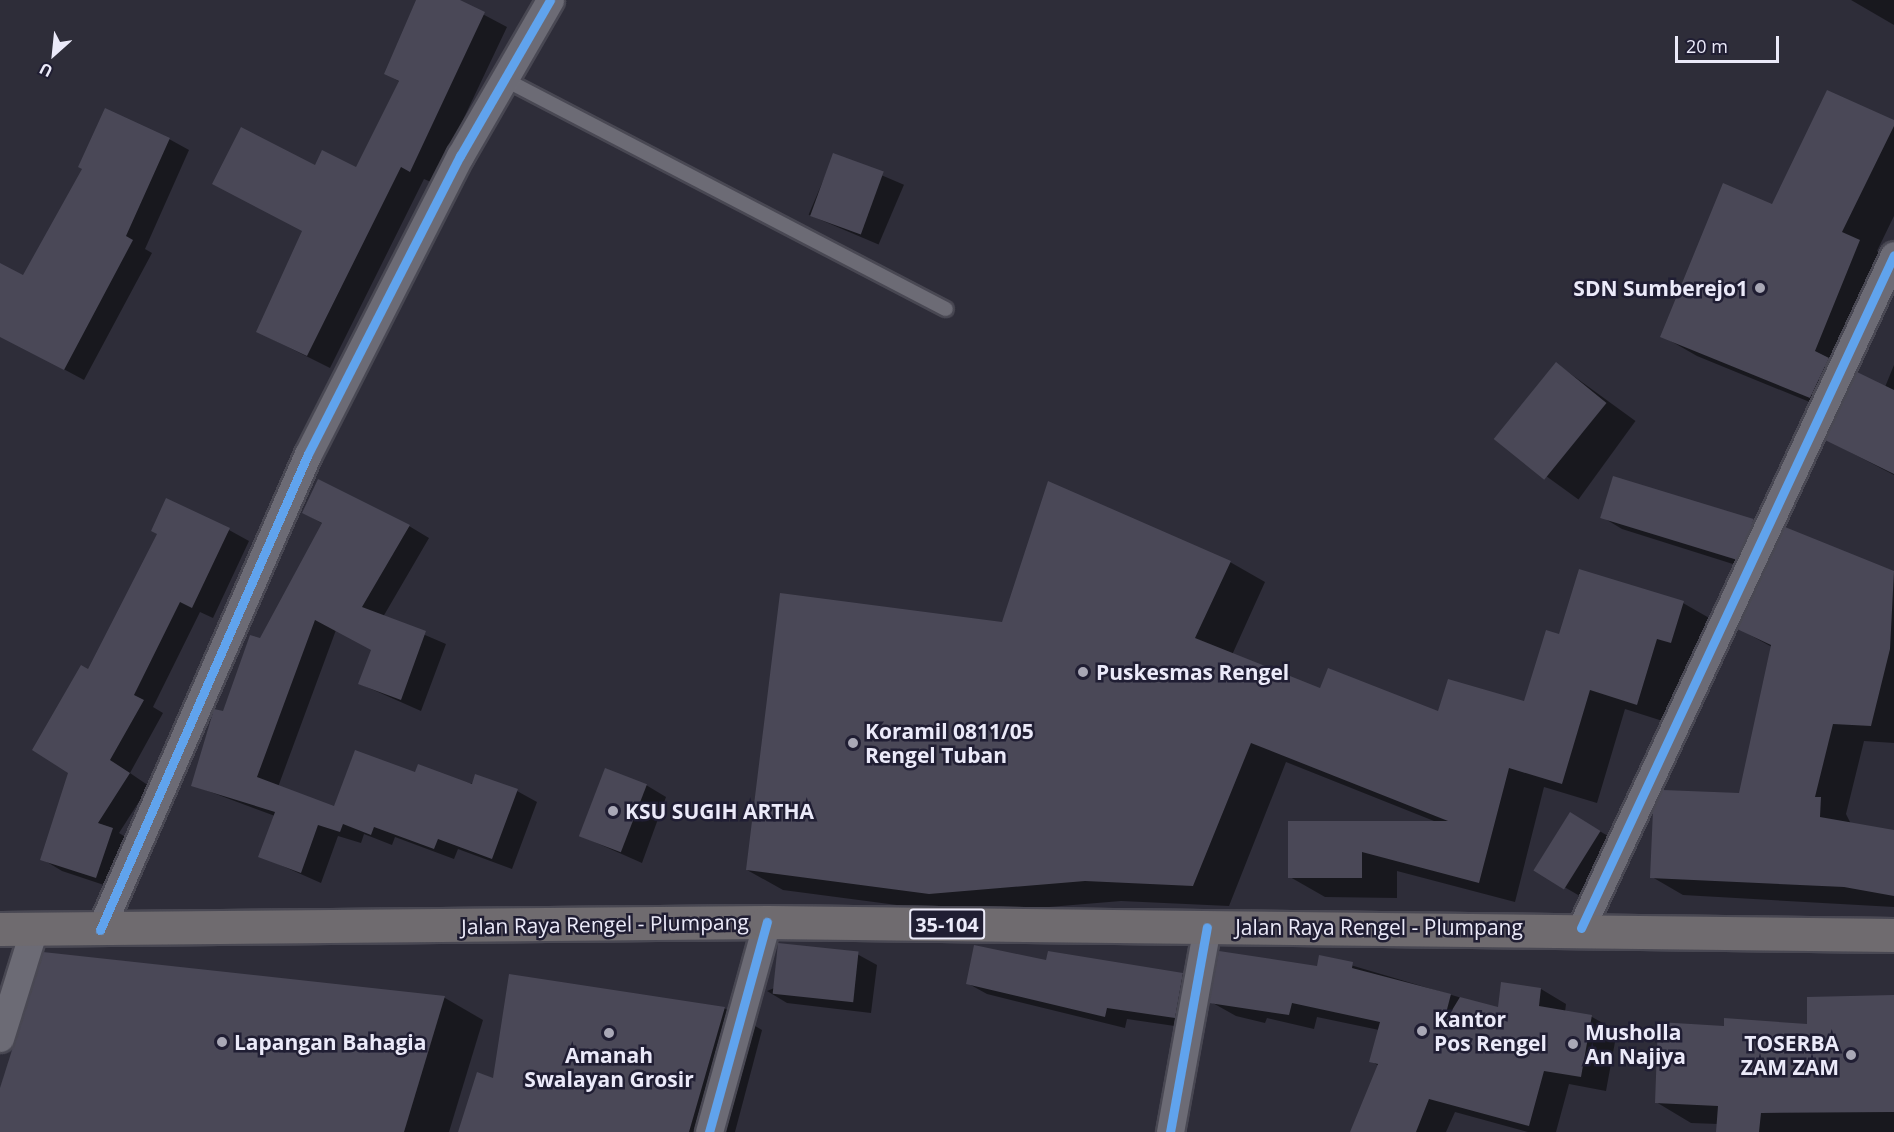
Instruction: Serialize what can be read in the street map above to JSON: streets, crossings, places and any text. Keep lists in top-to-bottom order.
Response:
{
  "streets": {
    "main road": ["Jalan Raya Rengel - Plumpang", "35-104"]
  },
  "places": [
    "SDN Sumberejo1",
    "Puskesmas Rengel",
    "Koramil 0811/05 Rengel Tuban",
    "KSU SUGIH ARTHA",
    "Kantor Pos Rengel",
    "Amanah Swalayan Grosir",
    "Lapangan Bahagia",
    "Musholla An Najiya",
    "TOSERBA ZAM ZAM"
  ],
  "scale_bar": "20 m",
  "north": "bottom left"
}
